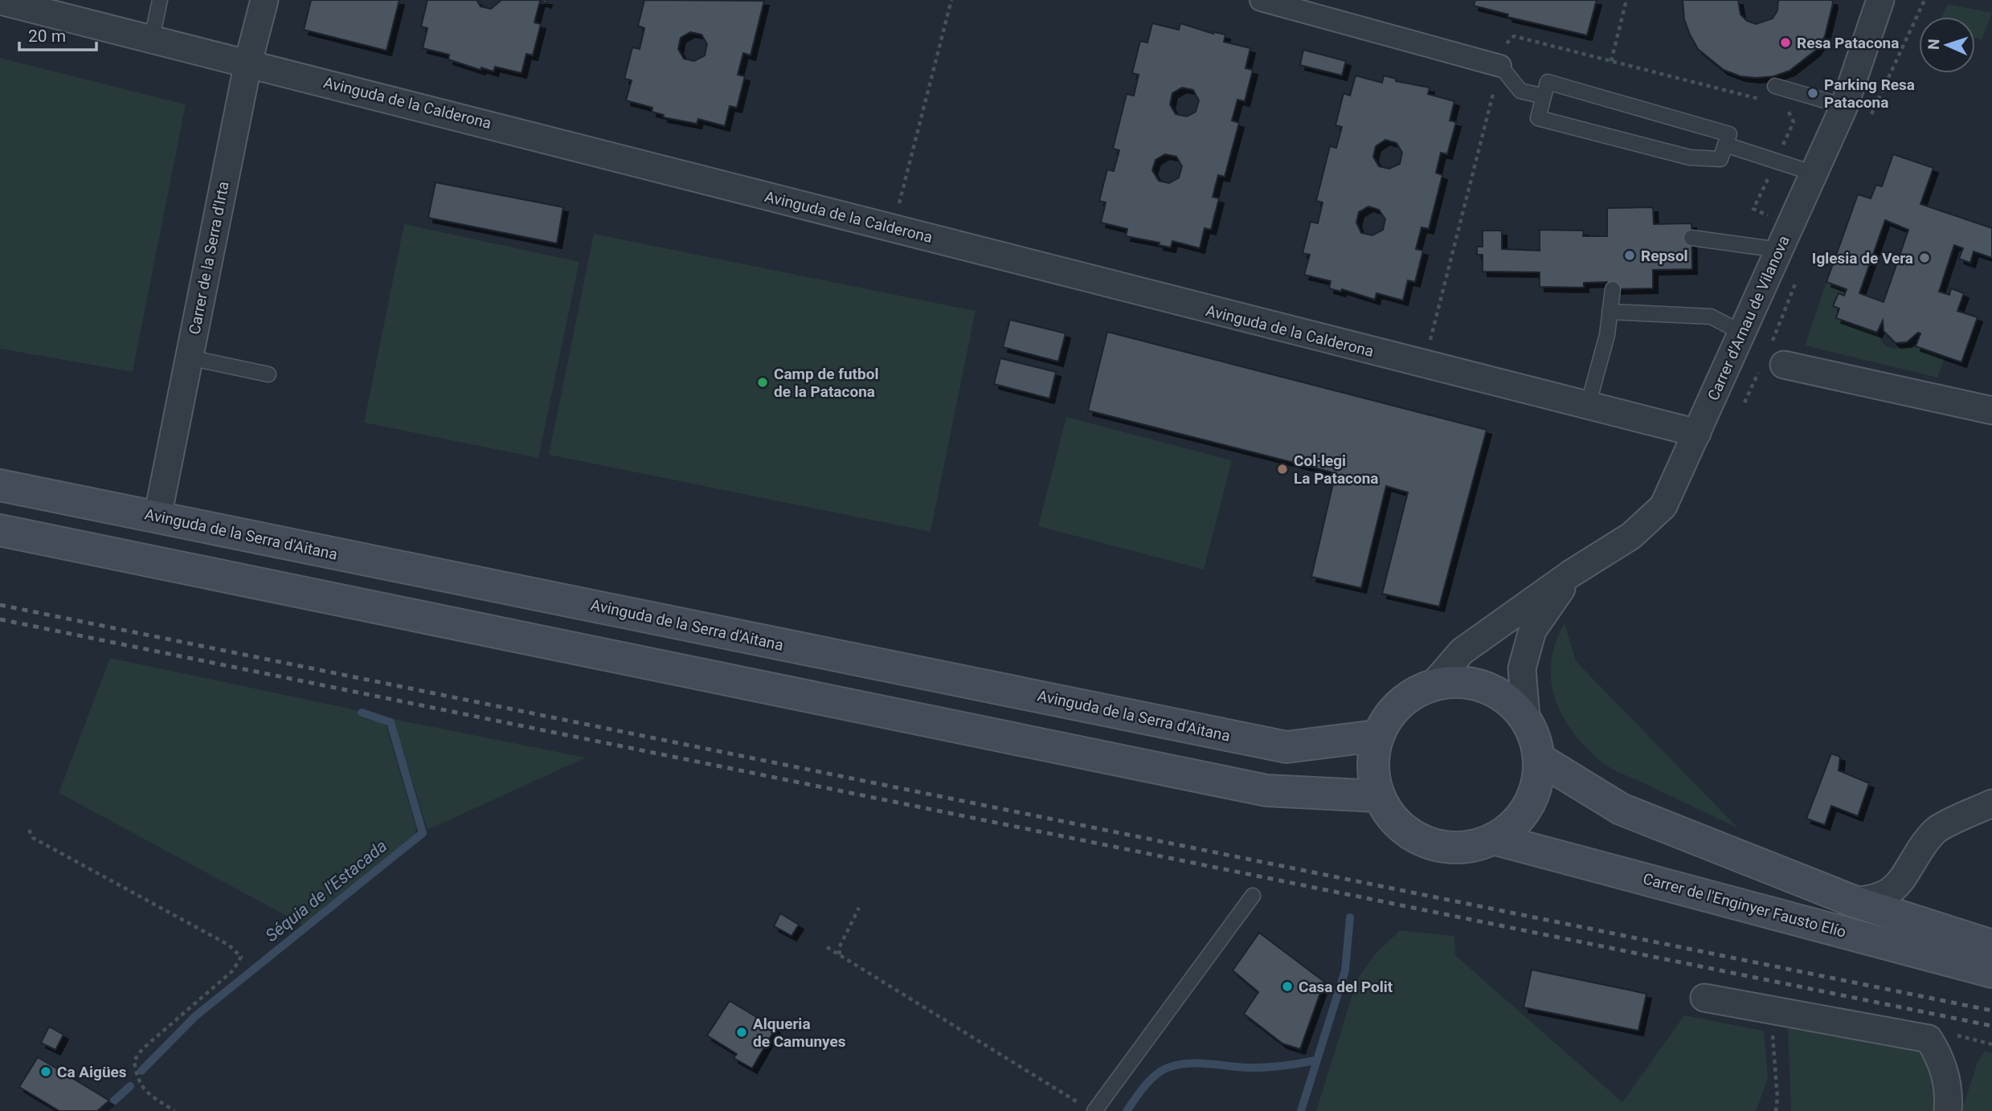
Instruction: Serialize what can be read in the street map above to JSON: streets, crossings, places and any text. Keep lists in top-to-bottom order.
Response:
{
  "streets": {
    "main road": ["Avinguda de la Serra d'Aitana", "Carrer de l'Enginyer Fausto Elío"],
    "street": ["Avinguda de la Calderona", "Carrer de la Serra d'Irta", "Carrer d'Arnau de Vilanova"]
  },
  "crossings": [
    ["Avinguda de la Calderona", "Carrer de la Serra d'Irta"],
    ["Avinguda de la Calderona", "Carrer d'Arnau de Vilanova"],
    ["Carrer de la Serra d'Irta", "Avinguda de la Serra d'Aitana"],
    ["Carrer d'Arnau de Vilanova", "Avinguda de la Serra d'Aitana"],
    ["Carrer d'Arnau de Vilanova", "Carrer de l'Enginyer Fausto Elío"],
    ["Avinguda de la Serra d'Aitana", "Carrer de l'Enginyer Fausto Elío"]
  ],
  "water": ["Séquia de l'Estacada"],
  "places": [
    "Resa Patacona",
    "Parking Resa Patacona",
    "Repsol",
    "Iglesia de Vera",
    "Camp de futbol de la Patacona",
    "Col·legi La Patacona",
    "Casa del Polit",
    "Alqueria de Camunyes",
    "Ca Aigües"
  ],
  "scale_bar": "20 m",
  "north": "left"
}
